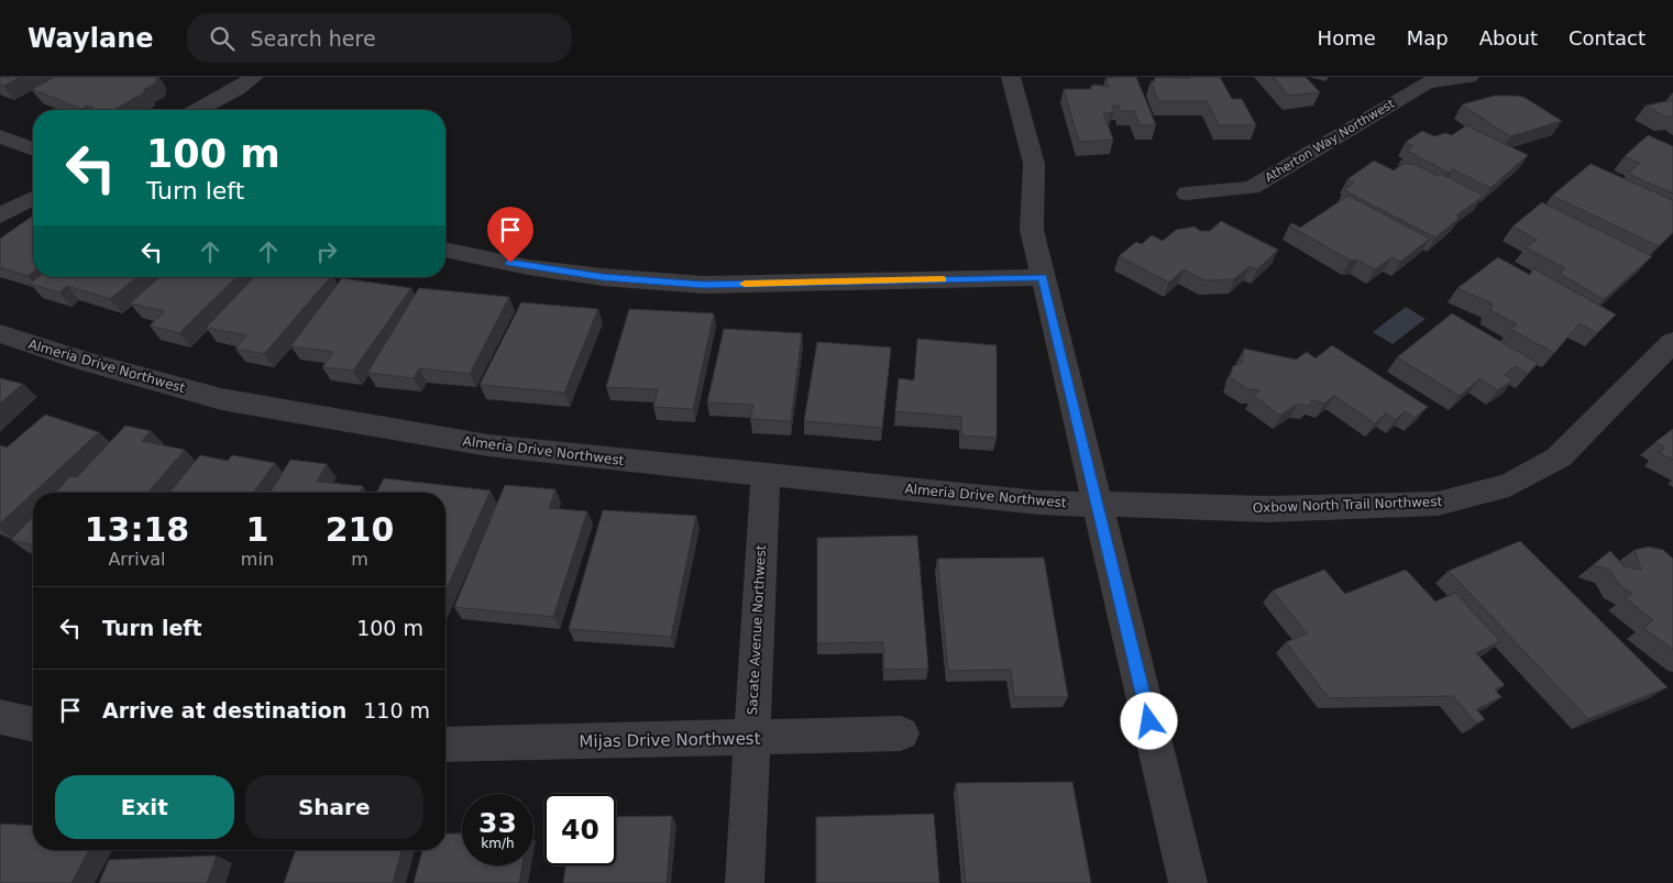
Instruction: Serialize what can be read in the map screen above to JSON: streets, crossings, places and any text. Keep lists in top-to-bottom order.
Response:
{
  "streets": {
    "street": [
      "Atherton Way Northwest",
      "Almeria Drive Northwest",
      "Oxbow North Trail Northwest",
      "Sacate Avenue Northwest",
      "Mijas Drive Northwest"
    ]
  },
  "crossings": [
    ["Almeria Drive Northwest", "Oxbow North Trail Northwest"],
    ["Almeria Drive Northwest", "Sacate Avenue Northwest"],
    ["Sacate Avenue Northwest", "Mijas Drive Northwest"]
  ],
  "page": {
    "header": "Waylane",
    "search": "Search here",
    "nav": [
      "Home",
      "Map",
      "About",
      "Contact"
    ],
    "turn": ["100 m", "Turn left"],
    "eta": [
      "13:18",
      "Arrival",
      "1",
      "min",
      "210",
      "m"
    ],
    "list": [
      {
        "name": "Turn left",
        "value": "100 m"
      },
      {
        "name": "Arrive at destination",
        "value": "110 m"
      }
    ],
    "buttons": ["Exit", "Share"],
    "speed": "33 km/h",
    "limit": "40"
  }
}
